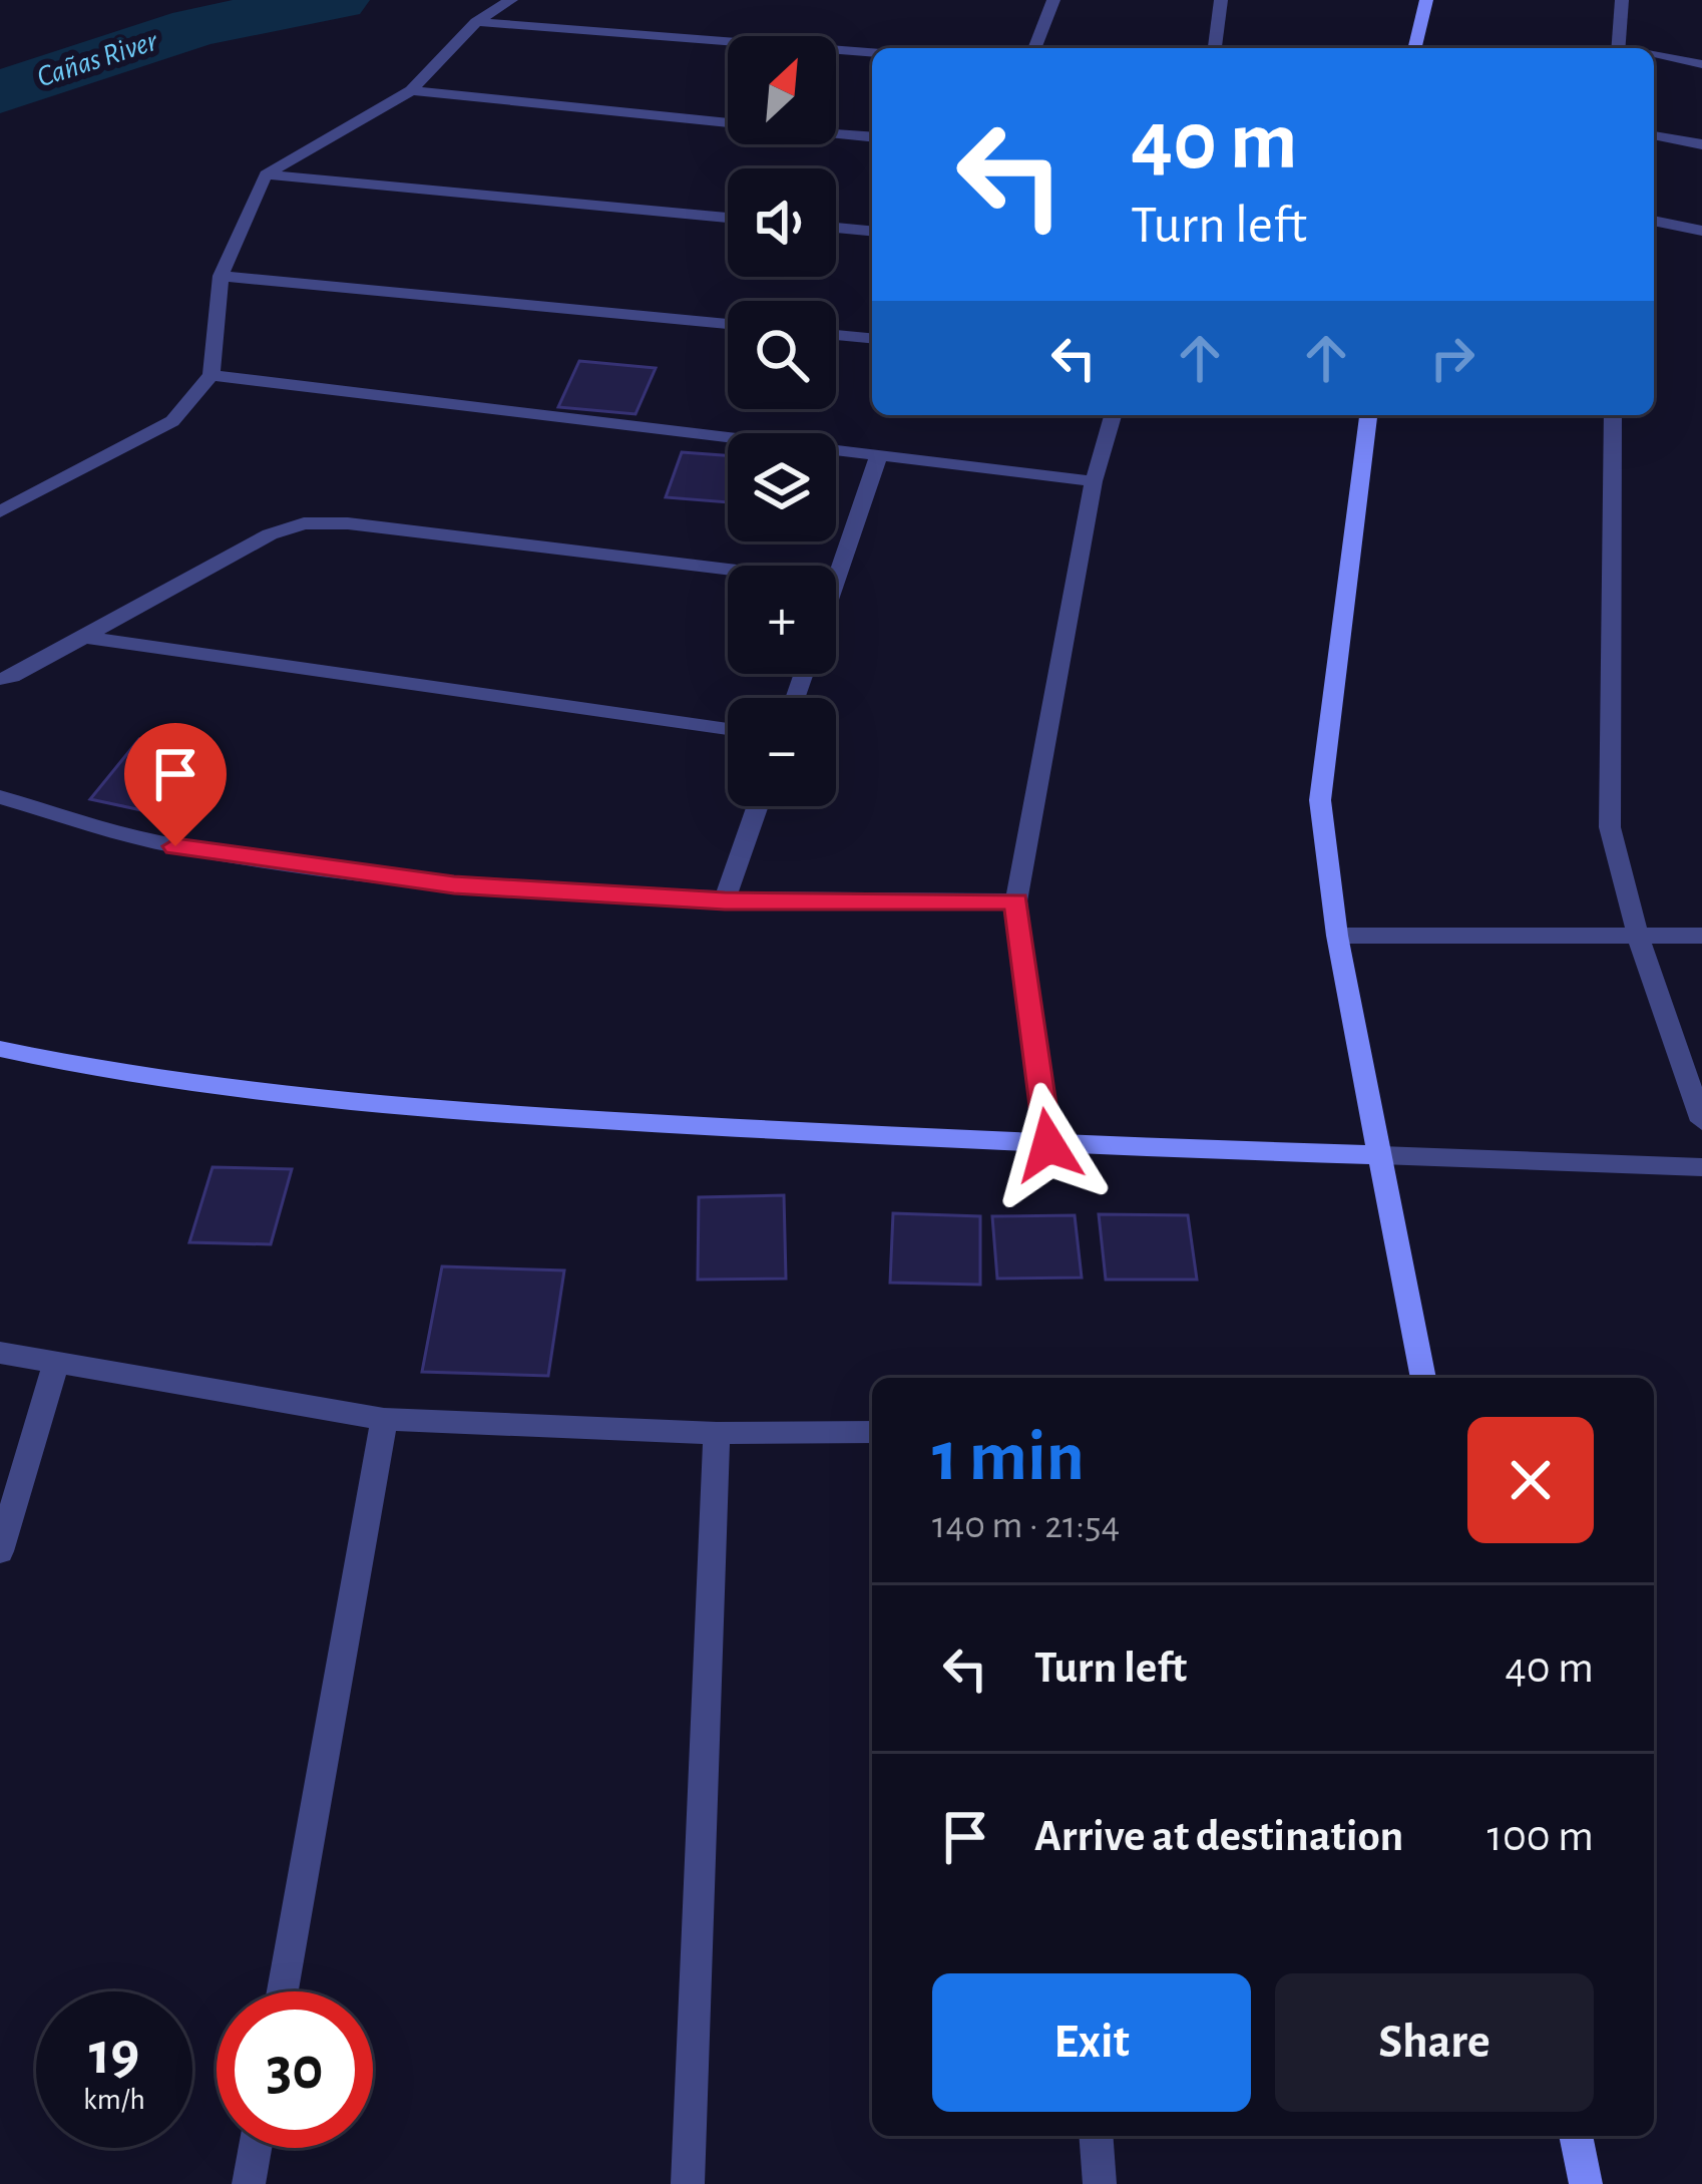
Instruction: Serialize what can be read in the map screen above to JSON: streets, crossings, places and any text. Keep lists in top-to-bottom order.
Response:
{
  "water": ["Cañas River"],
  "north": "top right",
  "page": {
    "map_buttons": ["+", "−"],
    "turn": ["40 m", "Turn left"],
    "heading": ["1 min", "140 m · 21:54"],
    "list": [
      {
        "name": "Turn left",
        "value": "40 m"
      },
      {
        "name": "Arrive at destination",
        "value": "100 m"
      }
    ],
    "buttons": ["Exit", "Share"],
    "speed": "19 km/h",
    "limit": "30"
  }
}
